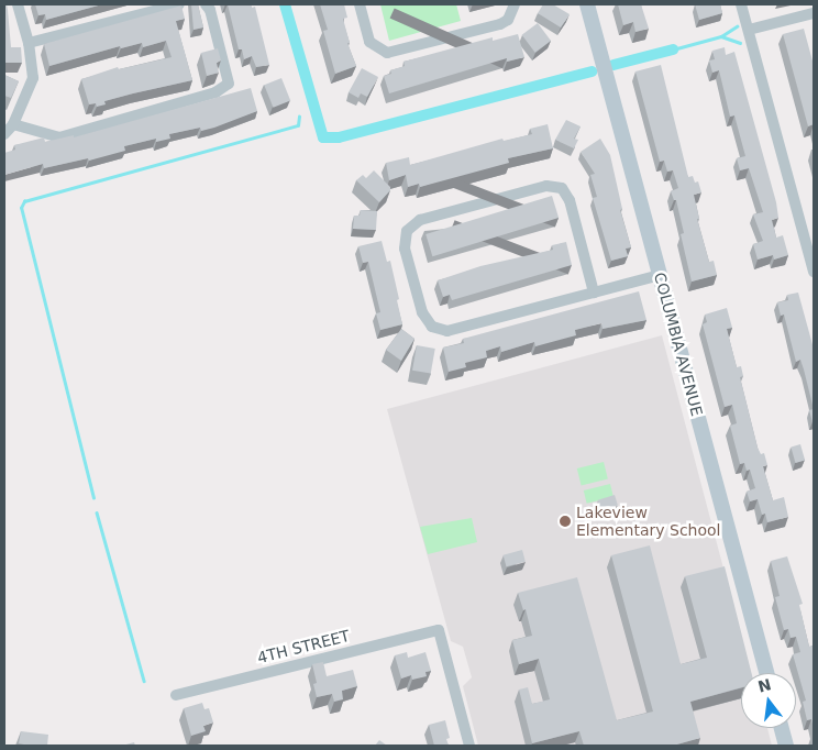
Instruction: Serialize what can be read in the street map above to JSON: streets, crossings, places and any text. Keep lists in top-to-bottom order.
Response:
{
  "streets": {
    "street": ["COLUMBIA AVENUE", "4TH STREET"]
  },
  "places": ["Lakeview Elementary School"],
  "north": "top"
}
